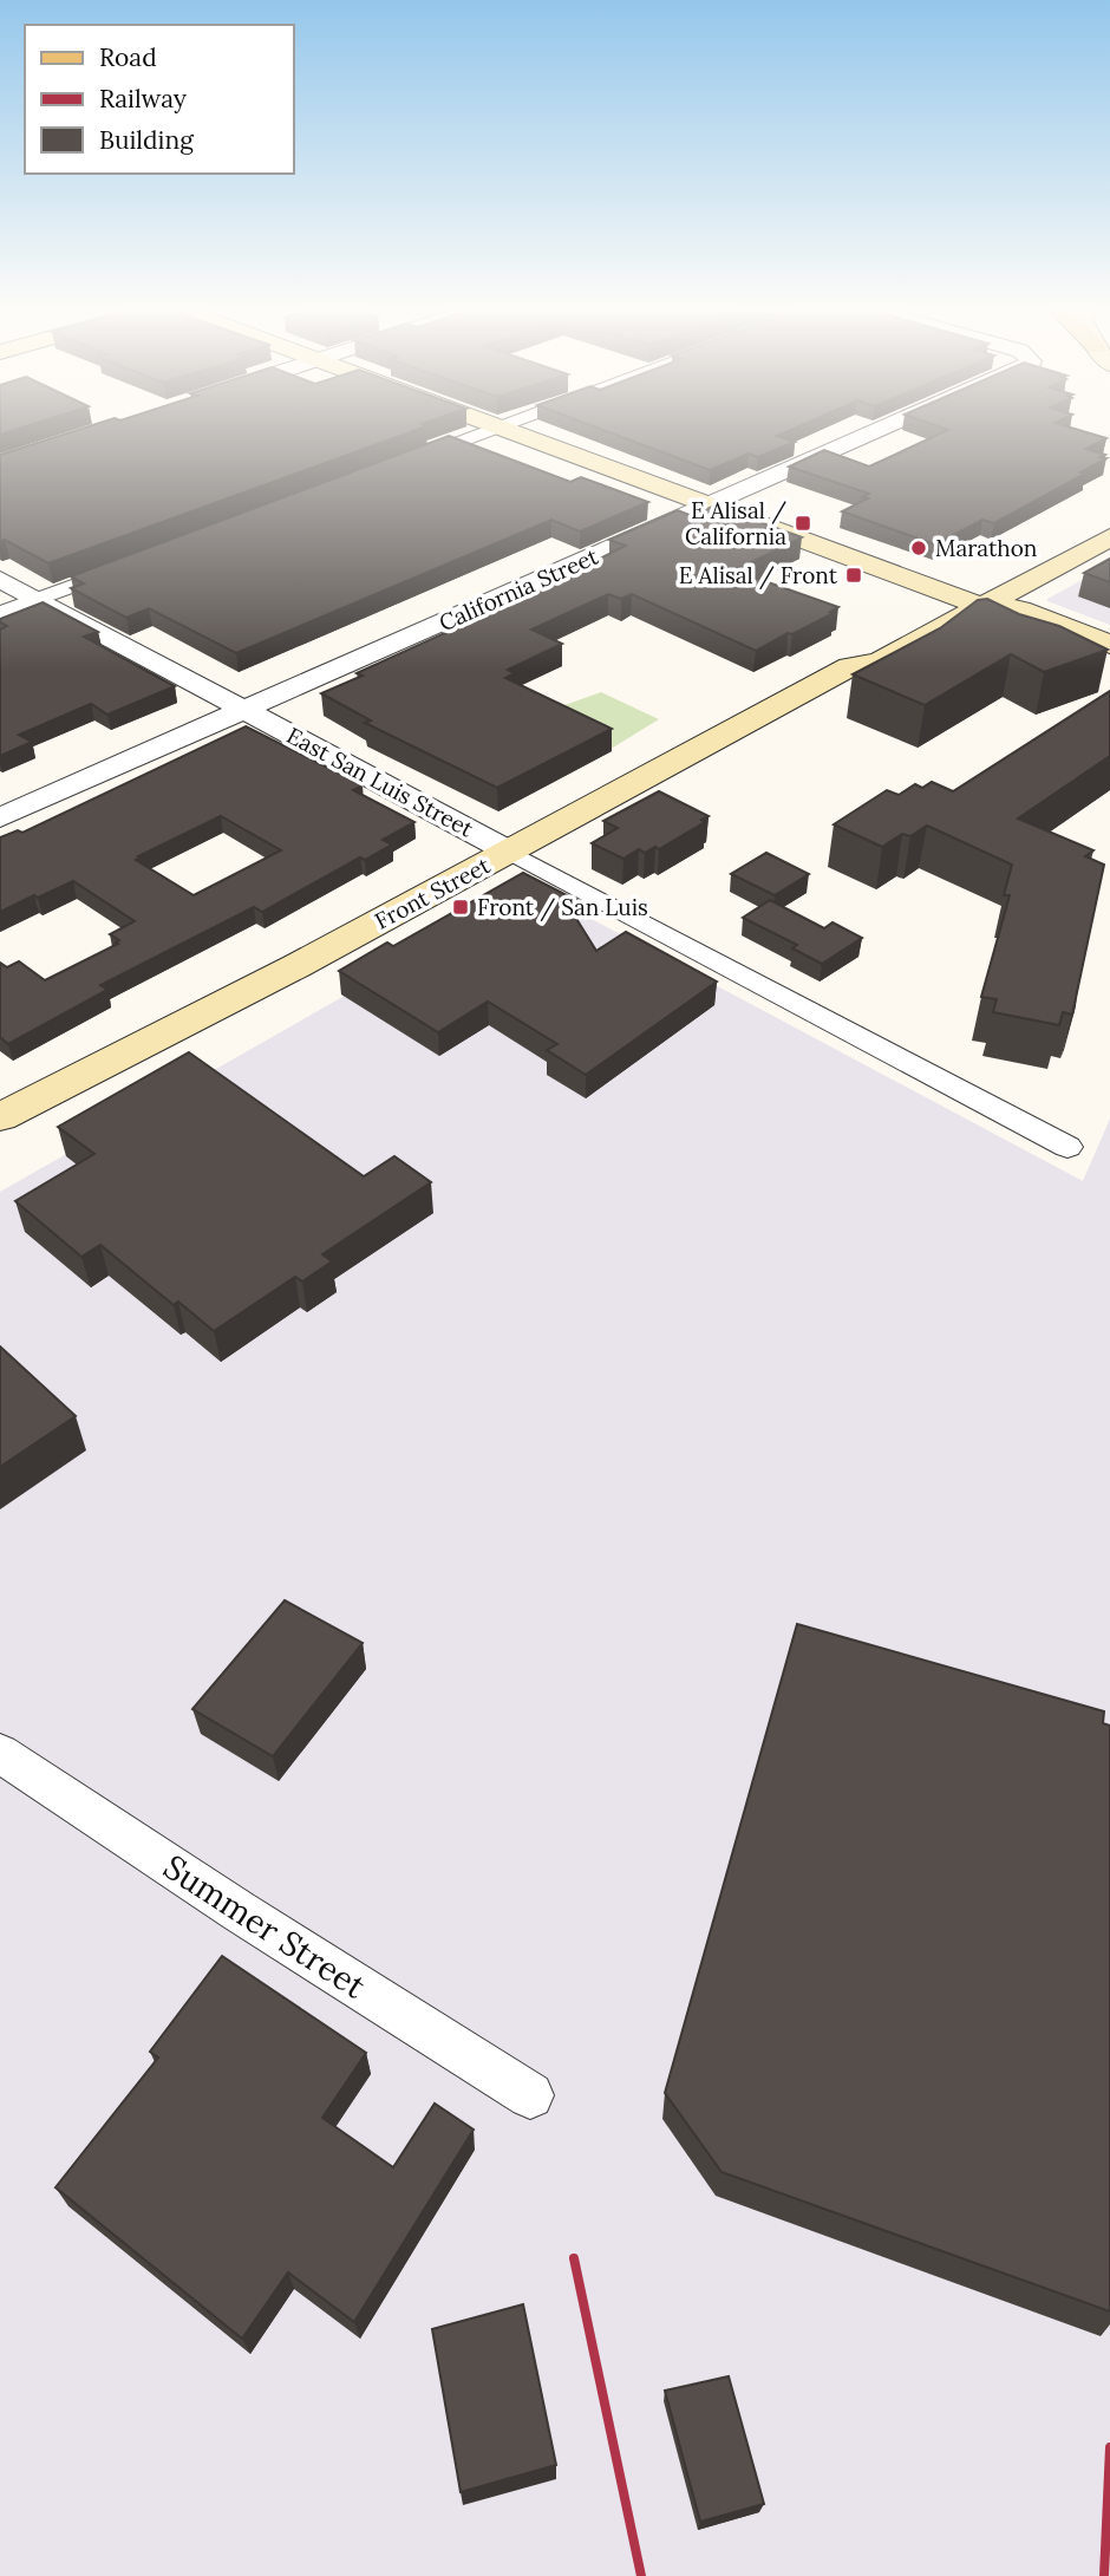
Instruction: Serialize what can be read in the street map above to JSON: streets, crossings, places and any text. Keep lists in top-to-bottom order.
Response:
{
  "streets": {
    "main road": ["Front Street"],
    "street": ["California Street", "East San Luis Street", "Summer Street"]
  },
  "crossings": [
    ["California Street", "East San Luis Street"],
    ["East San Luis Street", "Front Street"]
  ],
  "places": {
    "transit": ["E Alisal / California", "E Alisal / Front", "Front / San Luis"],
    "other": ["Marathon"]
  },
  "legend": ["Road", "Railway", "Building"]
}
